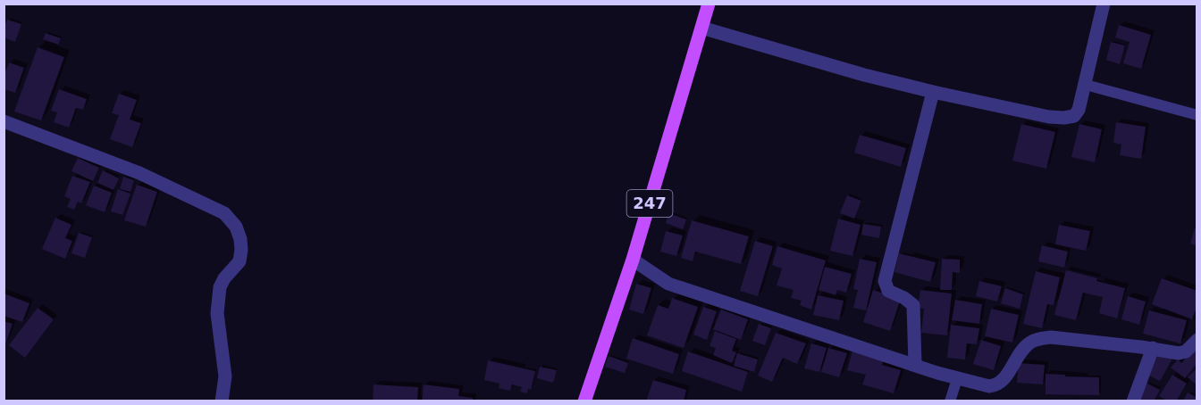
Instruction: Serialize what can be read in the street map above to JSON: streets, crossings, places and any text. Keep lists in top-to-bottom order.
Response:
{
  "streets": {
    "main road": ["247"]
  }
}
